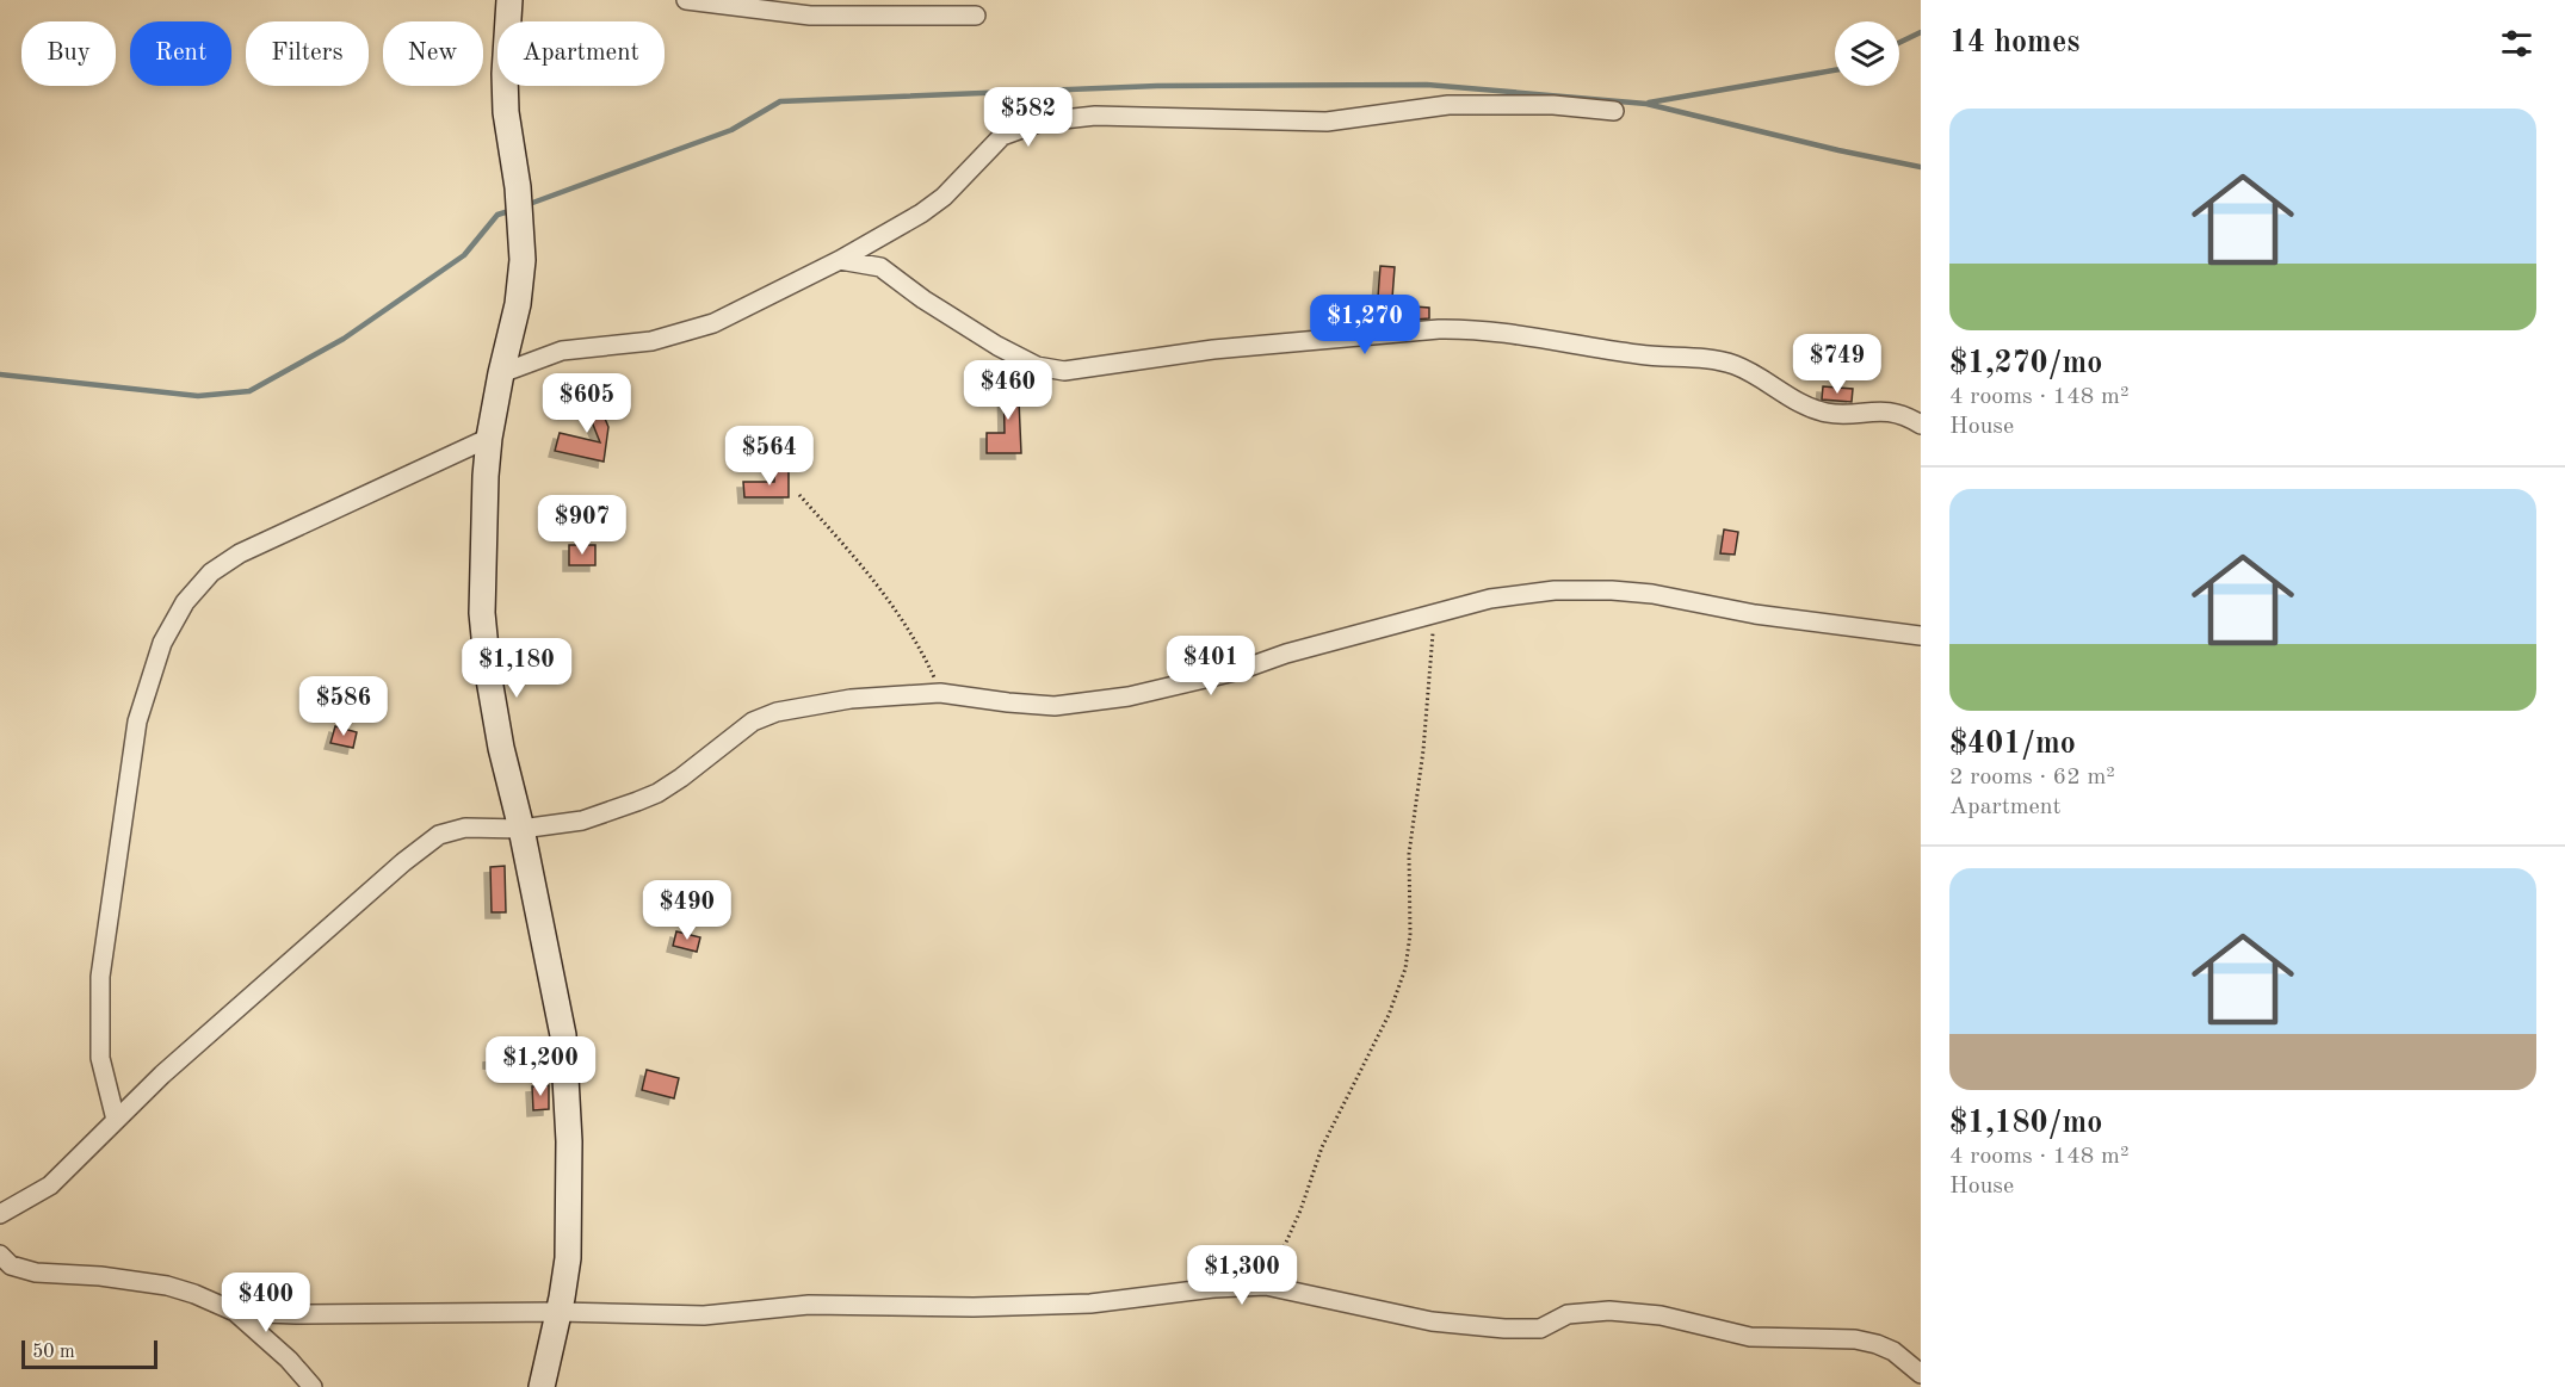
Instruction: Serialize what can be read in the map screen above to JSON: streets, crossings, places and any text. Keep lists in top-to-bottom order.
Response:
{
  "scale_bar": "50 m",
  "page": {
    "heading": "14 homes",
    "chip": [
      "Buy",
      "Rent",
      "Filters",
      "New",
      "Apartment"
    ],
    "list": [
      {
        "name": "$1,270/mo",
        "note": "4 rooms · 148 m² · House"
      },
      {
        "name": "$401/mo",
        "note": "2 rooms · 62 m² · Apartment"
      },
      {
        "name": "$1,180/mo",
        "note": "4 rooms · 148 m² · House"
      }
    ],
    "price": [
      "$582",
      "$1,270",
      "$749",
      "$460",
      "$605",
      "$564",
      "$907",
      "$401",
      "$1,180",
      "$586",
      "$490",
      "$1,200",
      "$1,300",
      "$400"
    ],
    "scale": "50 m"
  }
}
